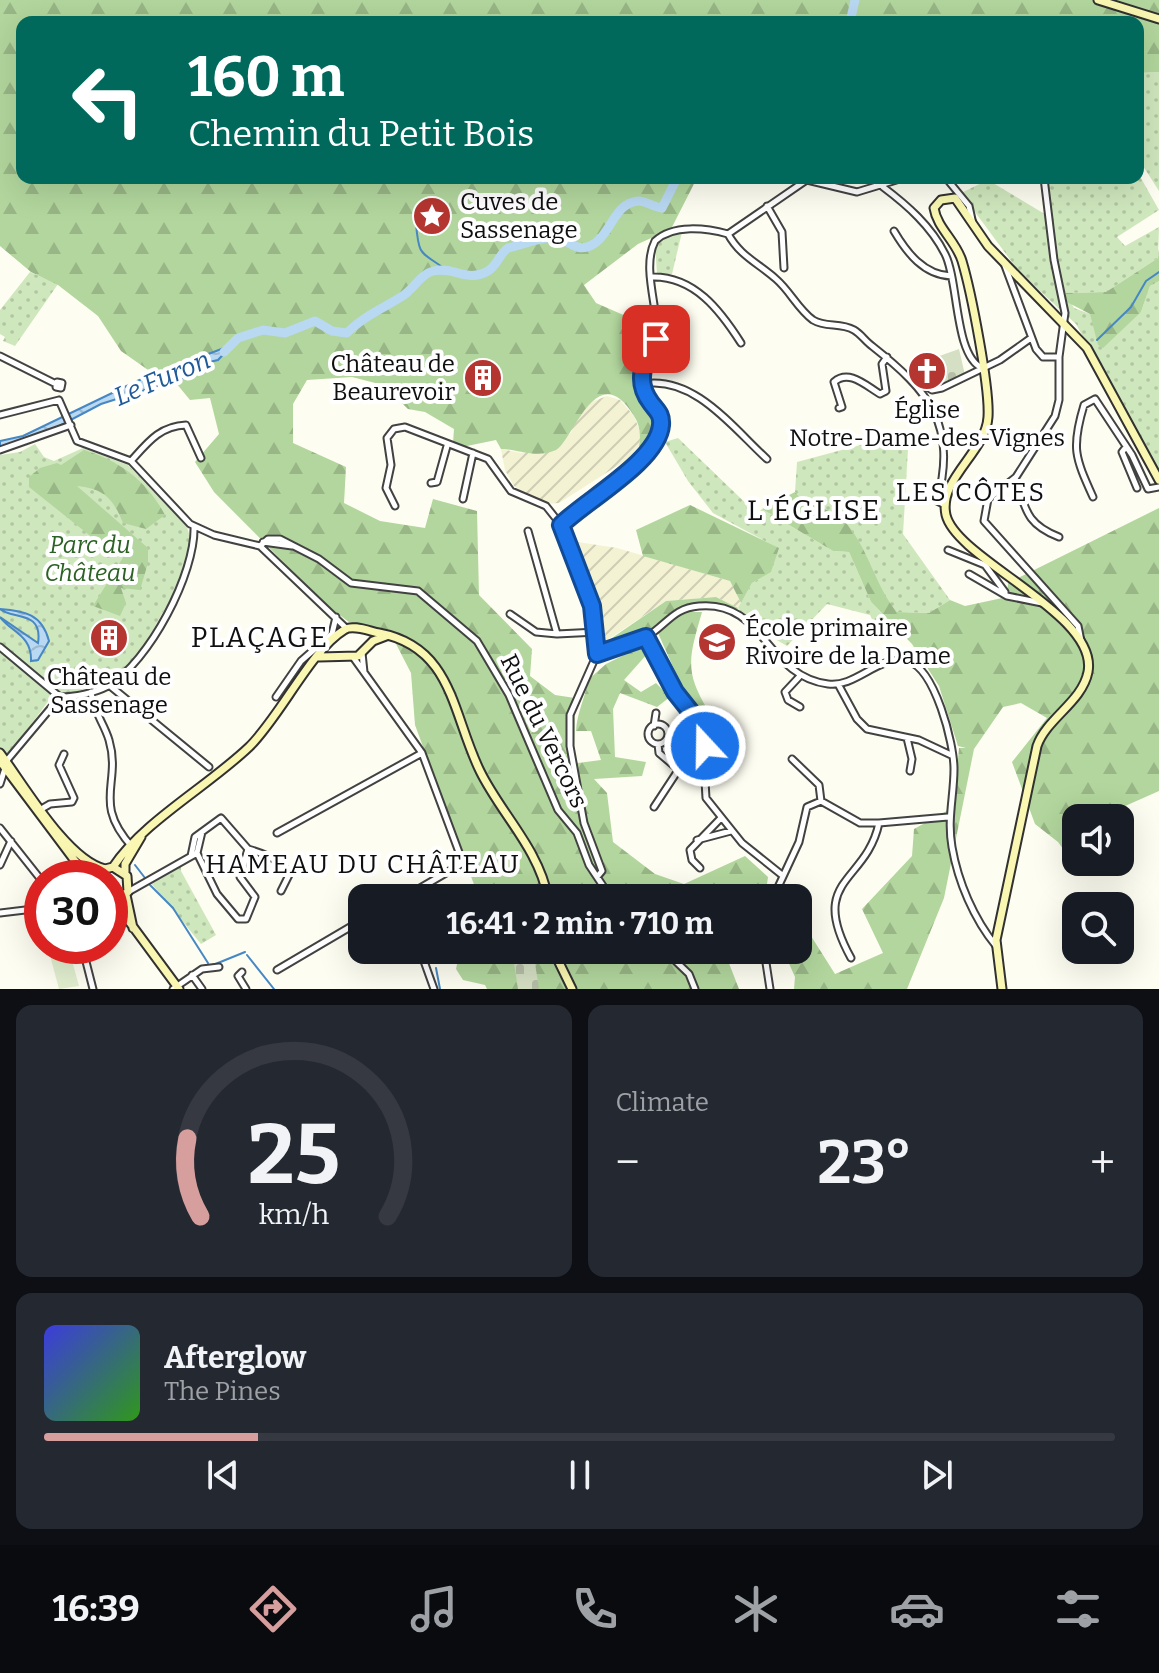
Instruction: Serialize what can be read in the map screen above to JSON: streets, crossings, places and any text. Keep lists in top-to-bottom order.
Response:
{
  "streets": {
    "street": ["Rue du Vercors"]
  },
  "districts": [
    "LES CÔTES",
    "L'ÉGLISE",
    "PLAÇAGE",
    "HAMEAU DU CHÂTEAU"
  ],
  "water": ["Le Furon"],
  "parks": ["Parc du Château"],
  "places": {
    "place": ["Cuves de Sassenage"],
    "church": ["Église Notre-Dame-des-Vignes"],
    "building": ["Château de Beaurevoir", "Château de Sassenage"],
    "school or university": ["École primaire Rivoire de la Dame"]
  },
  "page": {
    "turn": ["160 m", "Chemin du Petit Bois"],
    "limit": "30",
    "trip": "16:41 · 2 min · 710 m",
    "tile": "Climate",
    "heat": ["−", "23°", "+"],
    "song": ["Afterglow", "The Pines"],
    "tabs": "16:39",
    "gauge": ["25", "km/h"]
  }
}
